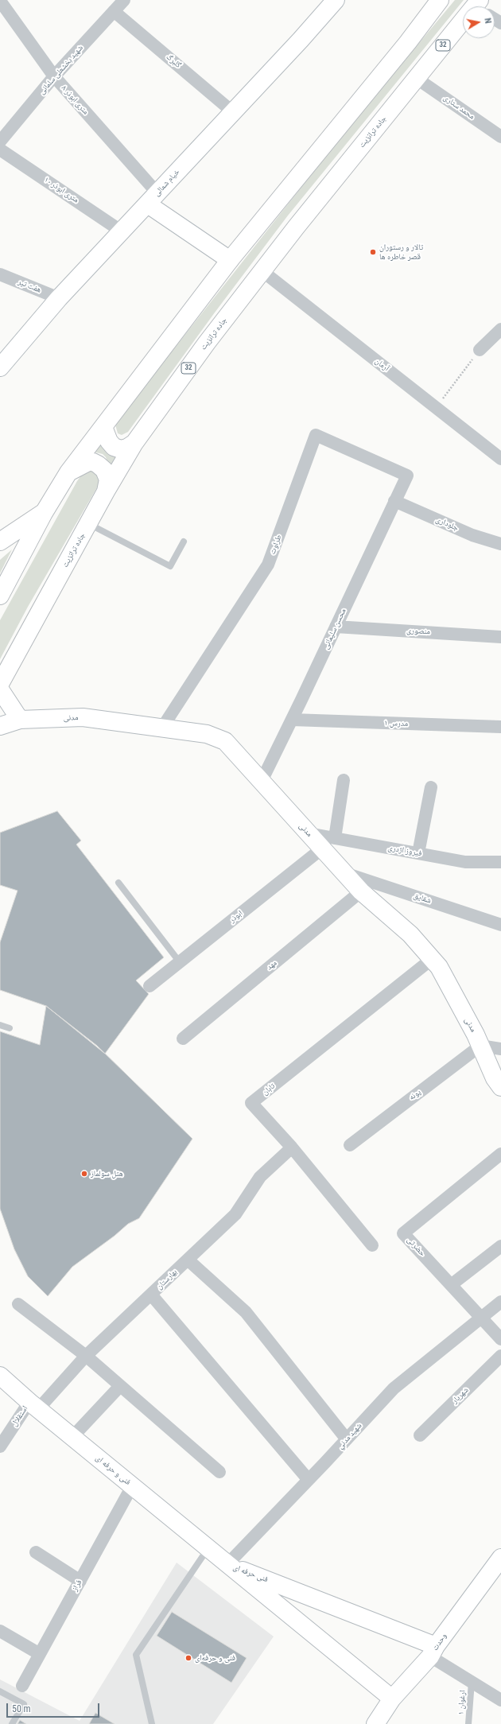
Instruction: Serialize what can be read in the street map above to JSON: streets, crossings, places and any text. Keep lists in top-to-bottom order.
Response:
{
  "streets": {
    "street": [
      "32",
      "گلبرگ",
      "شهید بخشعلی سلمانی",
      "۸ متری ابوذر",
      "محمد ستاری",
      "جاده ترانزیت",
      "خیام شمالی",
      "۱۰ متری ابوذر",
      "هفت تير",
      "آرمان",
      "جلوداری",
      "طراوت",
      "محسن سلیمانی",
      "منصوری",
      "مدنی",
      "مدرس ۱",
      "فیروز اژدری",
      "شقایق",
      "ابوذر",
      "مهد",
      "تابان",
      "پونه",
      "حضرتی",
      "بهارستان",
      "شهریار",
      "استقلال",
      "شهيد مدني",
      "فنی و حرفه ای",
      "فنی حرفه ای",
      "فراز",
      "وحدت"
    ],
    "lane": ["ارغوان ۱"]
  },
  "crossings": [
    ["گلبرگ", "شهید بخشعلی سلمانی"],
    ["گلبرگ", "خیام شمالی"],
    ["شهید بخشعلی سلمانی", "۸ متری ابوذر"],
    ["۸ متری ابوذر", "خیام شمالی"],
    ["محمد ستاری", "جاده ترانزیت"],
    ["جاده ترانزیت", "آرمان"],
    ["خیام شمالی", "۱۰ متری ابوذر"],
    ["خیام شمالی", "هفت تير"],
    ["جلوداری", "محسن سلیمانی"],
    ["طراوت", "محسن سلیمانی"],
    ["طراوت", "مدنی"],
    ["محسن سلیمانی", "منصوری"],
    ["محسن سلیمانی", "مدنی"],
    ["محسن سلیمانی", "مدرس ۱"],
    ["مدنی", "فیروز اژدری"],
    ["مدنی", "شقایق"],
    ["مدنی", "ابوذر"],
    ["مدنی", "مهد"],
    ["مدنی", "تابان"],
    ["مدنی", "پونه"],
    ["فیروز اژدری", "ابوذر"],
    ["تابان", "بهارستان"],
    ["حضرتی", "شهيد مدني"],
    ["بهارستان", "استقلال"],
    ["بهارستان", "فنی و حرفه ای"],
    ["استقلال", "فنی و حرفه ای"],
    ["شهيد مدني", "فنی و حرفه ای"],
    ["شهيد مدني", "فنی حرفه ای"],
    ["فنی و حرفه ای", "فنی حرفه ای"],
    ["فنی و حرفه ای", "فراز"],
    ["فنی حرفه ای", "وحدت"],
    ["فنی حرفه ای", "ارغوان ۱"]
  ],
  "places": ["تالار و رستوران قصر خاطره ها", "هتل سولماز", "فنی و حرفه‌ای"],
  "scale_bar": "50 m",
  "north": "right"
}
